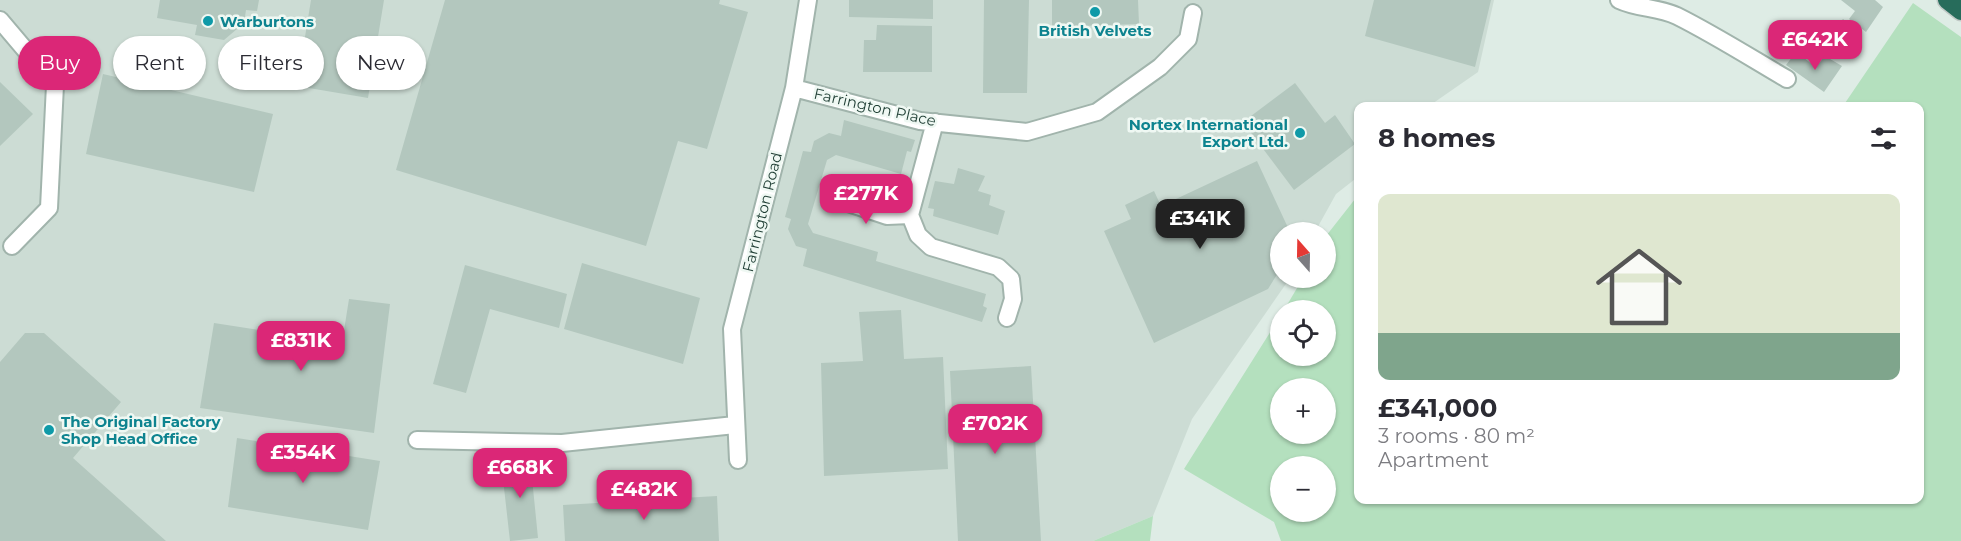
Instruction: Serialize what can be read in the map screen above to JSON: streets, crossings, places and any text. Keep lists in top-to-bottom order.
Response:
{
  "streets": {
    "street": ["Farrington Place", "Farrington Road"]
  },
  "crossings": [
    ["Farrington Place", "Farrington Road"]
  ],
  "places": [
    "British Velvets",
    "Warburtons",
    "Nortex International Export Ltd.",
    "The Original Factory Shop Head Office"
  ],
  "north": "top",
  "page": {
    "price": [
      "£642K",
      "£277K",
      "£341K",
      "£831K",
      "£702K",
      "£354K",
      "£668K",
      "£482K"
    ],
    "chip": [
      "Buy",
      "Rent",
      "Filters",
      "New"
    ],
    "heading": "8 homes",
    "list": [
      {
        "name": "£341,000",
        "note": "3 rooms · 80 m² · Apartment"
      }
    ],
    "map_buttons": ["+", "−"]
  }
}
